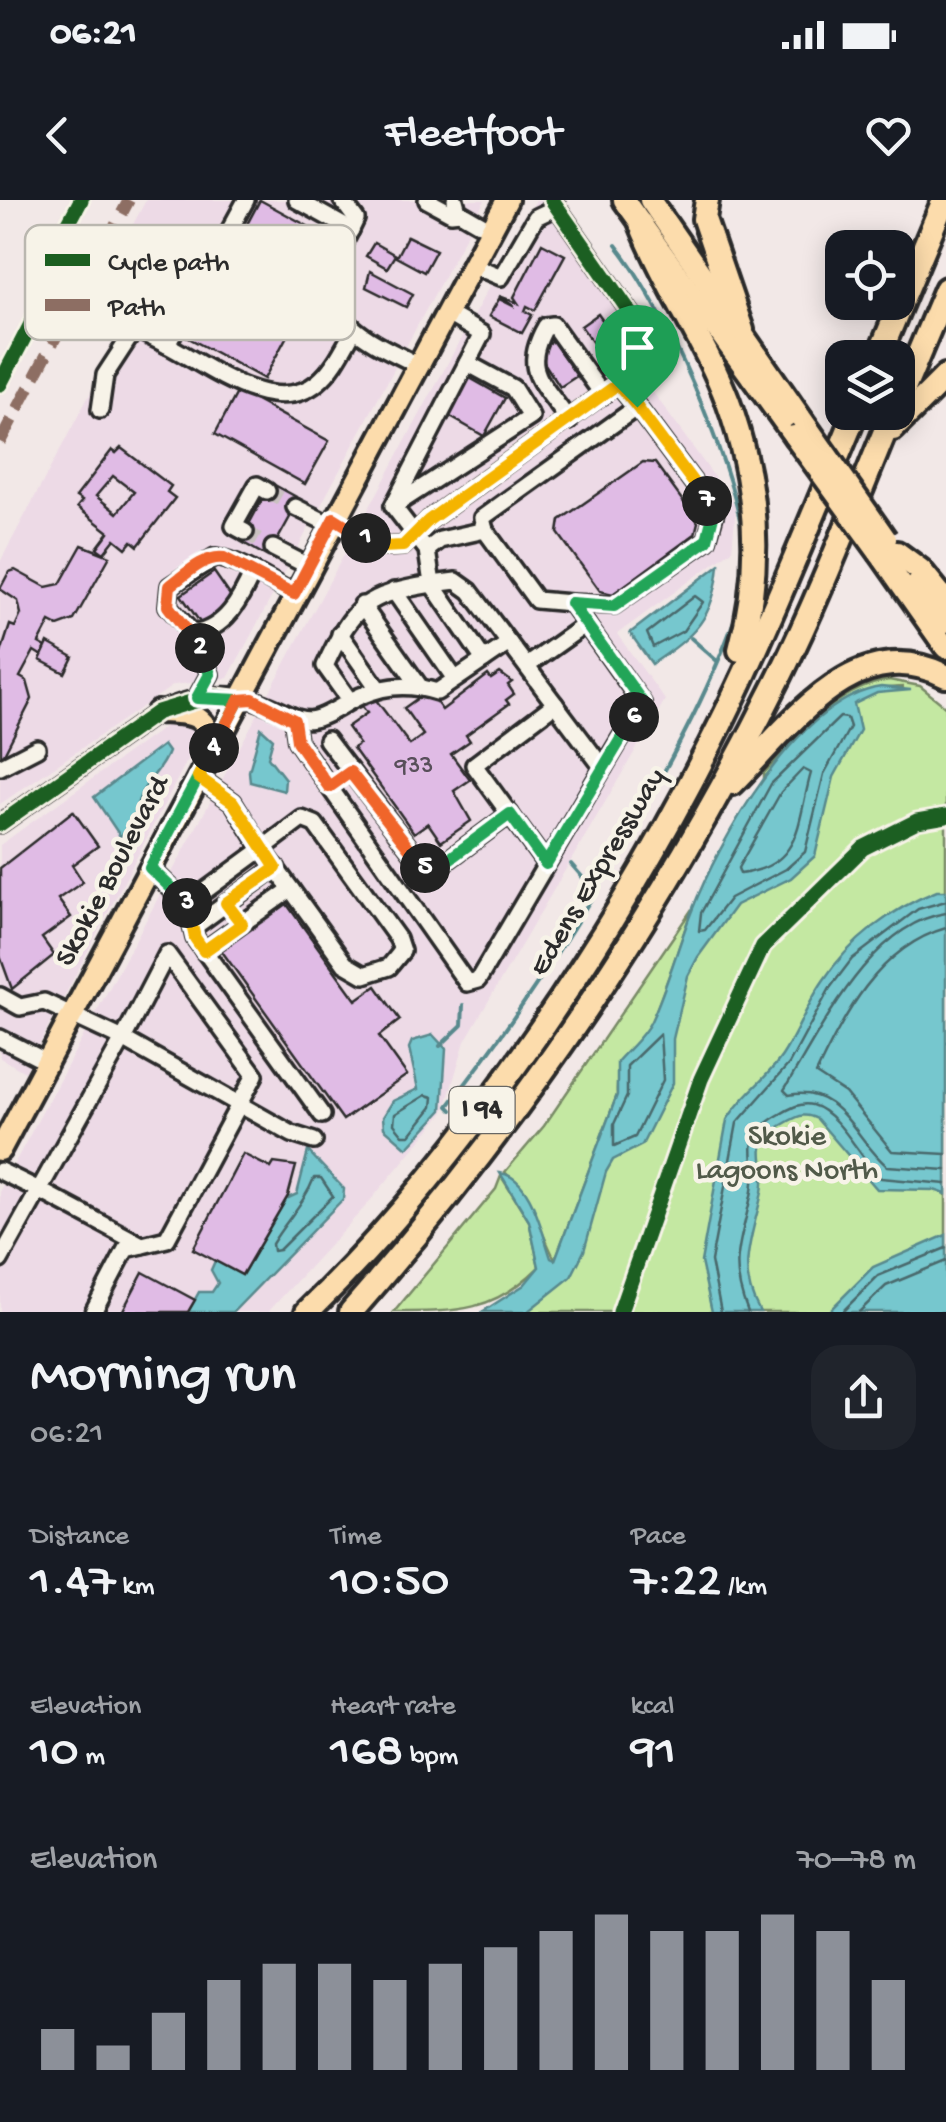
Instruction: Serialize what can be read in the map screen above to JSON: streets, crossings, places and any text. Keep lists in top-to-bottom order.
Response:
{
  "streets": {
    "highway": ["Edens Expressway", "I 94"],
    "main road": ["Skokie Boulevard"]
  },
  "parks": ["Skokie Lagoons North"],
  "house_numbers": ["933"],
  "legend": ["Cycle path", "Path"],
  "page": {
    "status": "06:21",
    "header": "Fleetfoot",
    "pins": [
      "7",
      "1",
      "2",
      "6",
      "4",
      "5",
      "3"
    ],
    "heading": ["Morning run", "06:21"],
    "stats": [
      ["Distance", "1.47 km"],
      ["Time", "10:50"],
      ["Pace", "7:22 /km"],
      ["Elevation", "10 m"],
      ["Heart rate", "168 bpm"],
      ["kcal", "91"]
    ],
    "chart": ["Elevation", "70–78 m"]
  }
}
